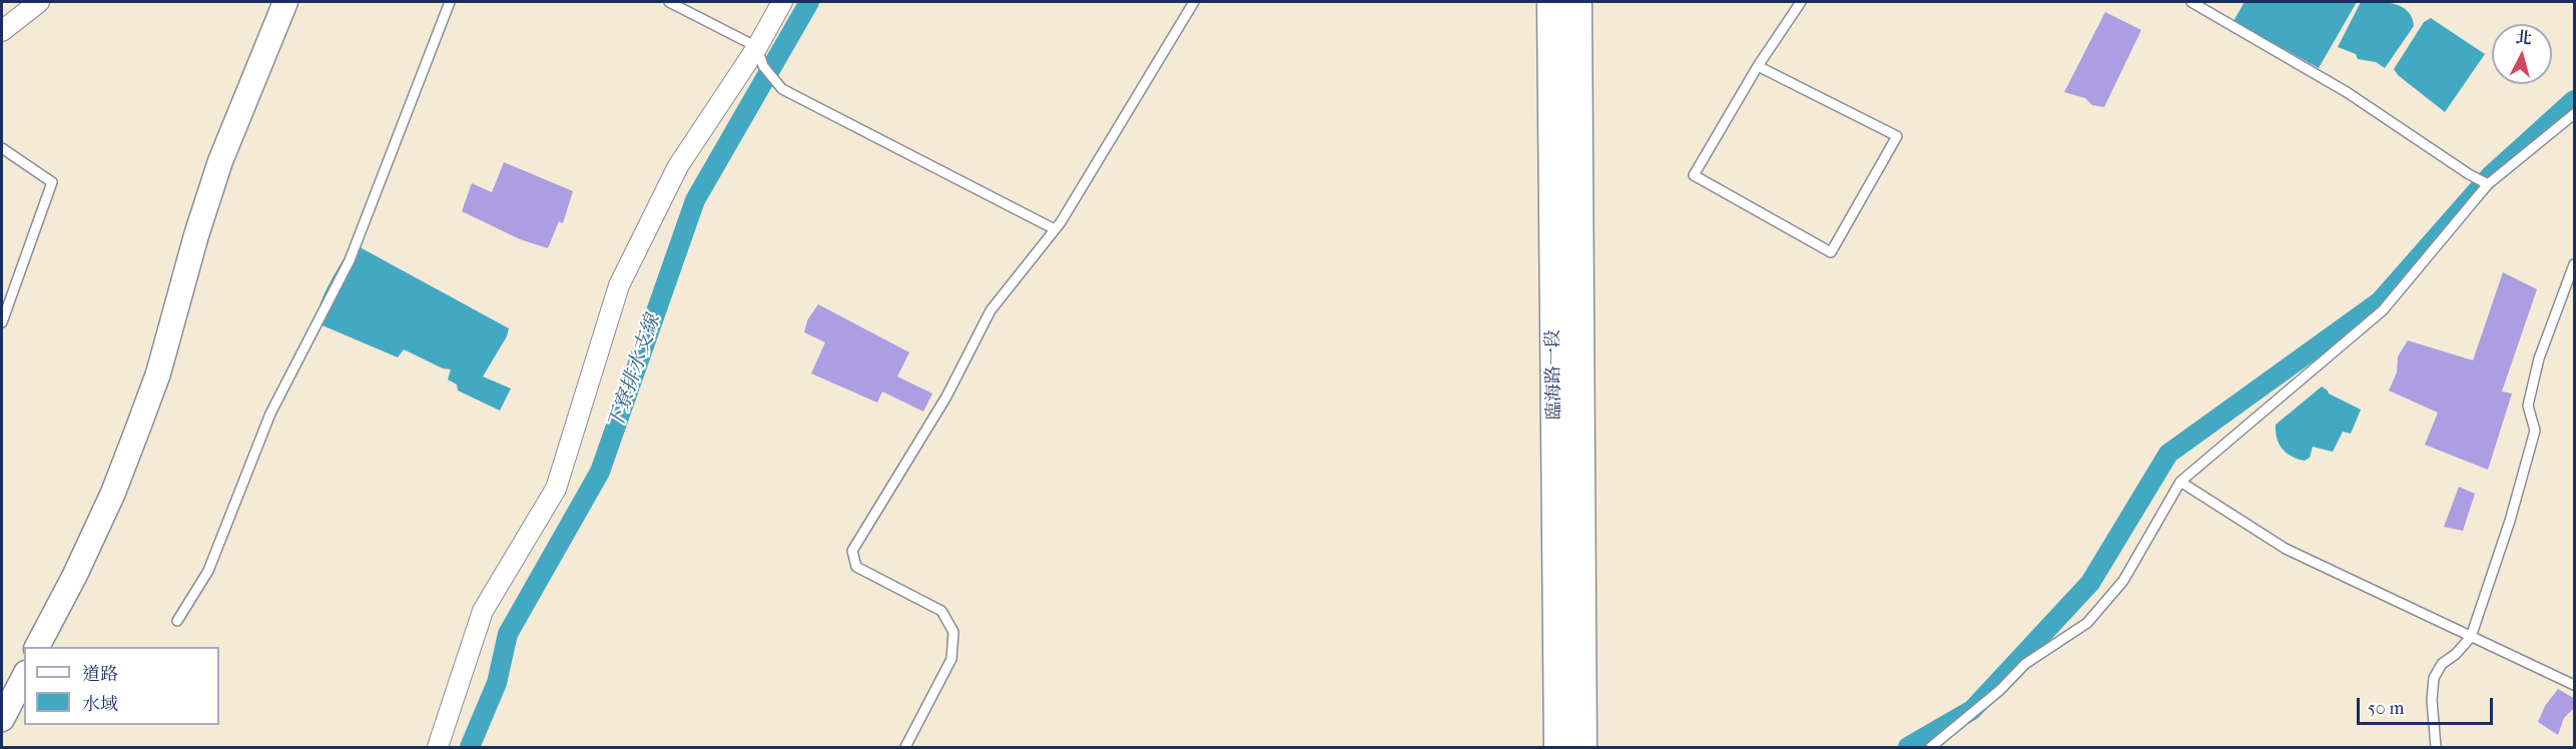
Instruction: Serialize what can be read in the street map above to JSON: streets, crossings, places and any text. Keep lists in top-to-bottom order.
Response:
{
  "streets": {
    "main road": ["臨海路一段"]
  },
  "water": ["下寮排水支線"],
  "legend": ["道路", "水域"],
  "scale_bar": "50 m",
  "north": "top"
}
